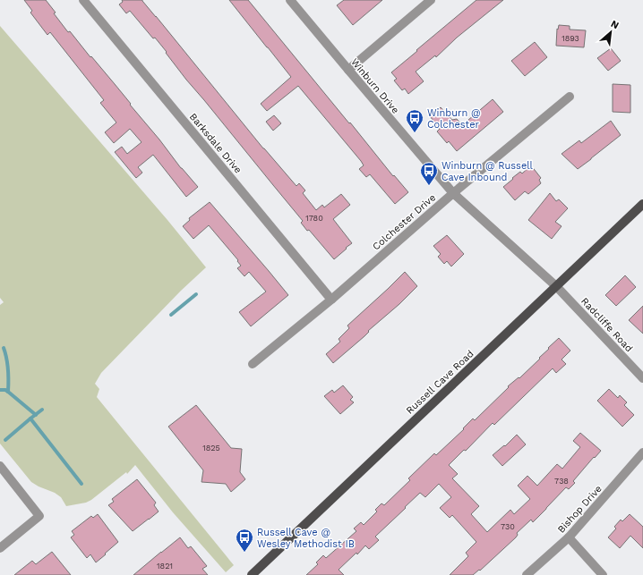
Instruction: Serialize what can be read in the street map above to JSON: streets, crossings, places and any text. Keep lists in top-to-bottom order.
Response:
{
  "streets": {
    "main road": ["Russell Cave Road"],
    "street": [
      "Winburn Drive",
      "Barksdale Drive",
      "Colchester Drive",
      "Radcliffe Road",
      "Bishop Drive"
    ]
  },
  "crossings": [
    ["Winburn Drive", "Colchester Drive"],
    ["Winburn Drive", "Radcliffe Road"],
    ["Winburn Drive", "Russell Cave Road"],
    ["Barksdale Drive", "Colchester Drive"],
    ["Radcliffe Road", "Russell Cave Road"]
  ],
  "places": {
    "bus stop": ["Winburn @ Colchester", "Winburn @ Russell Cave Inbound", "Russell Cave @ Wesley Methodist IB"]
  },
  "house_numbers": [
    "1893",
    "1780",
    "1825",
    "738",
    "730",
    "1821"
  ],
  "north": "top right"
}
